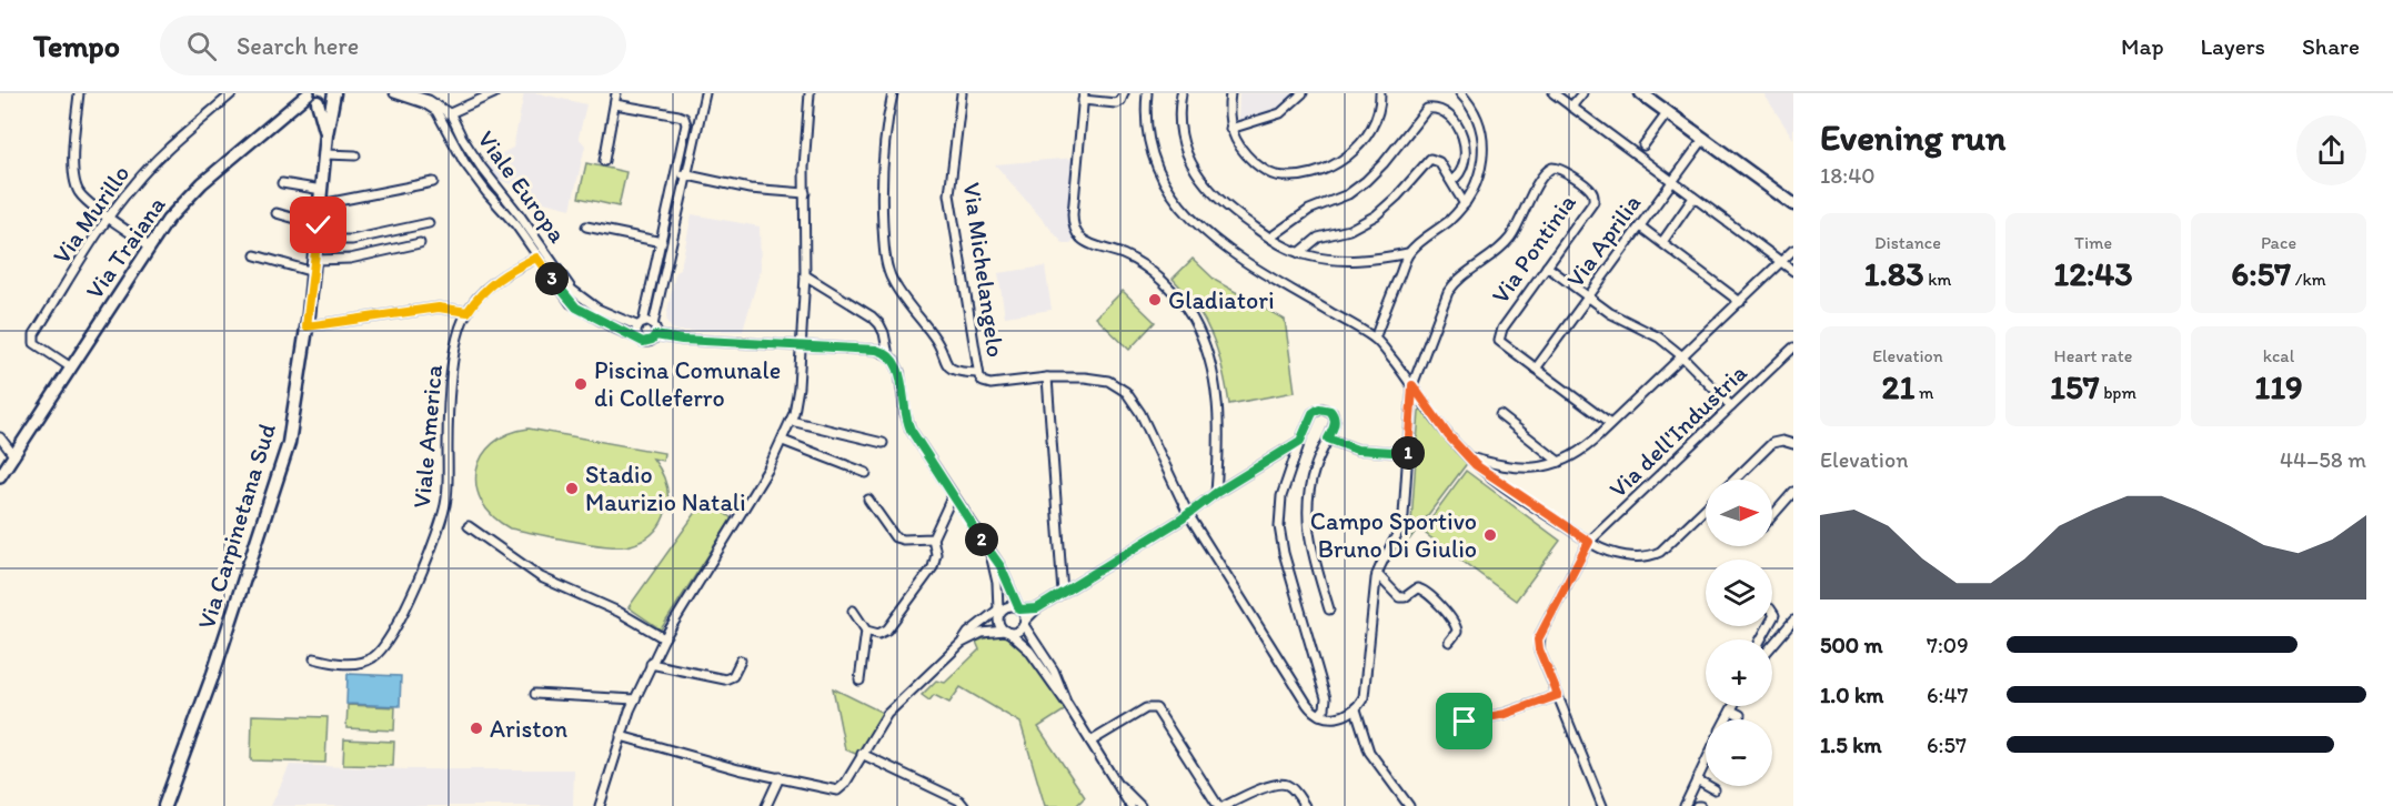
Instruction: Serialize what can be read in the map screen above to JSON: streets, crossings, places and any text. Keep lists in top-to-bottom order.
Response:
{
  "streets": {
    "main road": ["Via Carpinetana Sud"],
    "street": [
      "Viale Europa",
      "Via Murillo",
      "Via Aprilia",
      "Via Traiana",
      "Via Pontinia",
      "Via Michelangelo",
      "Via dell'Industria",
      "Viale America"
    ]
  },
  "crossings": [
    ["Viale Europa", "Viale America"],
    ["Via Murillo", "Via Traiana"],
    ["Via Aprilia", "Via Pontinia"],
    ["Via Traiana", "Via Carpinetana Sud"]
  ],
  "places": [
    "Gladiatori",
    "Piscina Comunale di Colleferro",
    "Stadio Maurizio Natali",
    "Campo Sportivo Bruno Di Giulio",
    "Ariston"
  ],
  "north": "right",
  "page": {
    "header": "Tempo",
    "search": "Search here",
    "nav": ["Map", "Layers", "Share"],
    "heading": ["Evening run", "18:40"],
    "stats": [
      ["Distance", "1.83 km"],
      ["Time", "12:43"],
      ["Pace", "6:57 /km"],
      ["Elevation", "21 m"],
      ["Heart rate", "157 bpm"],
      ["kcal", "119"]
    ],
    "pins": ["3", "1", "2"],
    "chart": ["Elevation", "44–58 m"],
    "map_buttons": ["+", "−"],
    "list": [
      {
        "name": "500 m",
        "note": "7:09"
      },
      {
        "name": "1.0 km",
        "note": "6:47"
      },
      {
        "name": "1.5 km",
        "note": "6:57"
      }
    ]
  }
}
